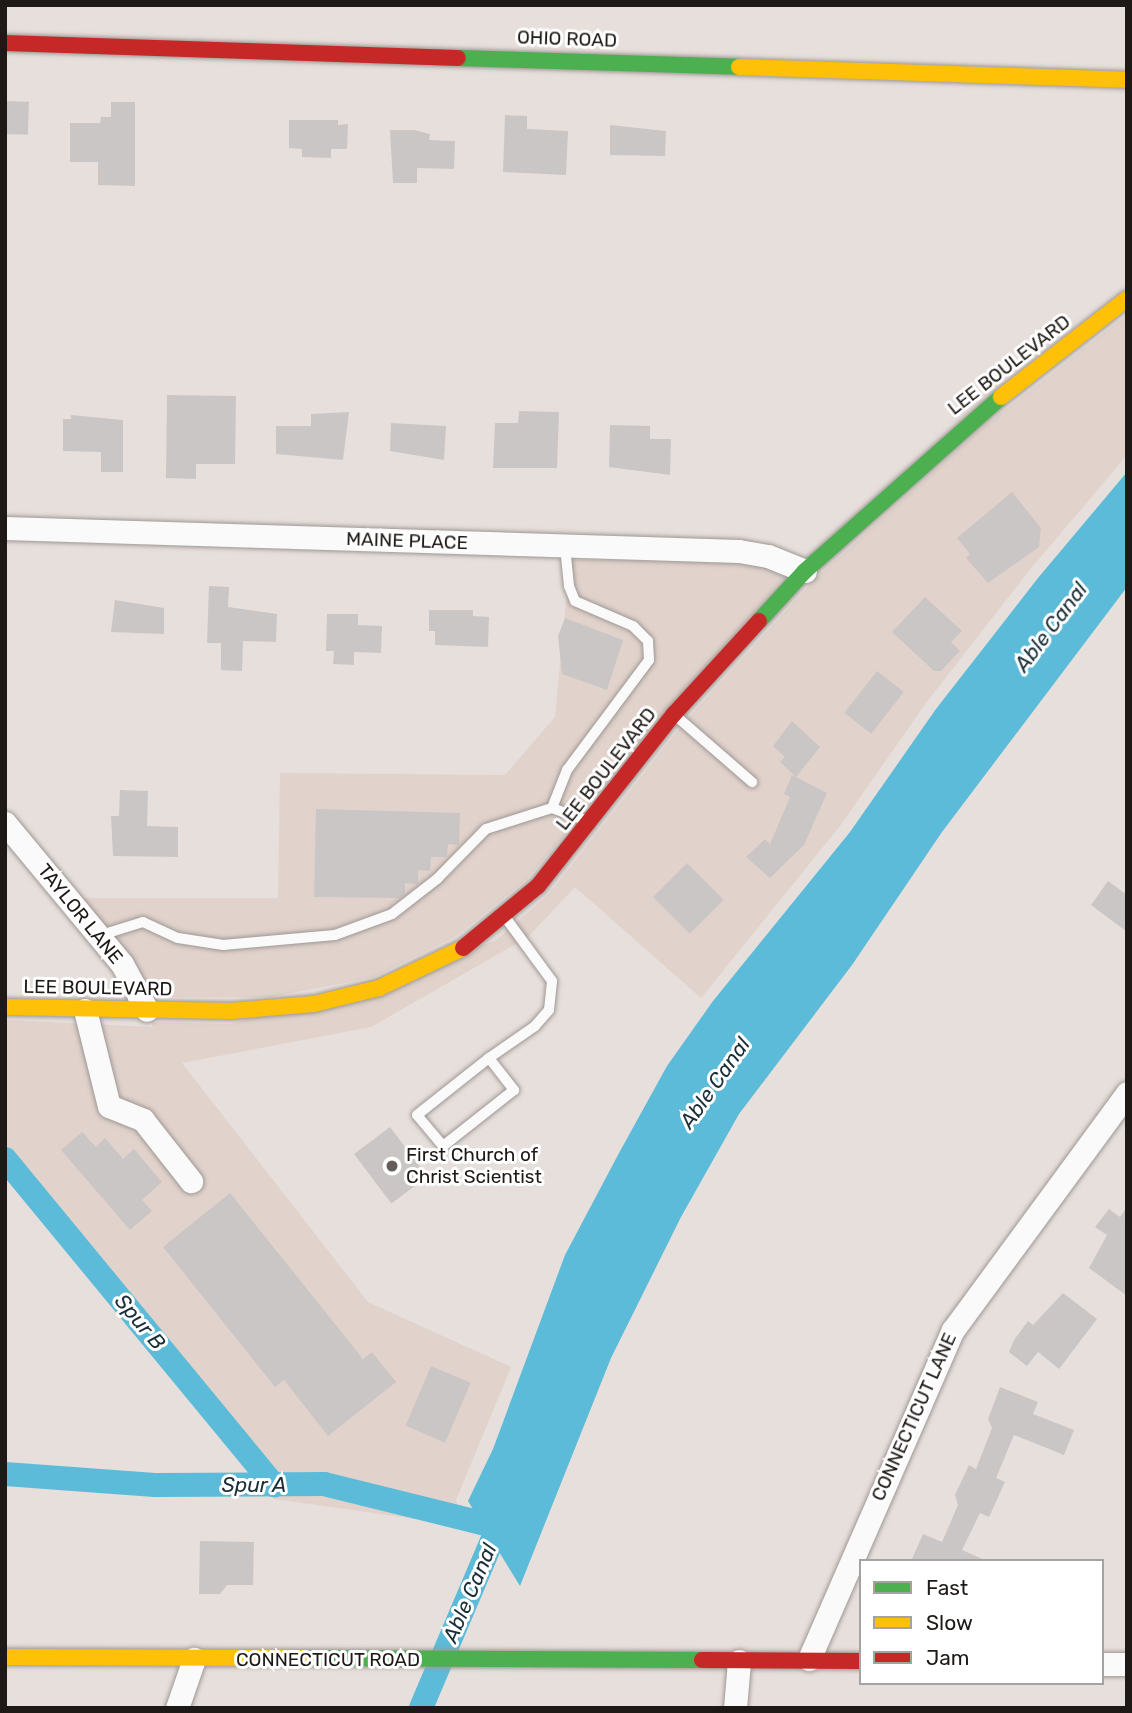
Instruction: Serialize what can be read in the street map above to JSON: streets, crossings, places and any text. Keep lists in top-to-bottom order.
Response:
{
  "streets": {
    "street": [
      "OHIO ROAD",
      "LEE BOULEVARD",
      "MAINE PLACE",
      "TAYLOR LANE",
      "CONNECTICUT LANE",
      "CONNECTICUT ROAD"
    ]
  },
  "crossings": [
    ["LEE BOULEVARD", "MAINE PLACE"],
    ["LEE BOULEVARD", "TAYLOR LANE"],
    ["CONNECTICUT LANE", "CONNECTICUT ROAD"]
  ],
  "water": ["Able Canal", "Spur B", "Spur A"],
  "places": ["First Church of Christ Scientist"],
  "legend": ["Fast", "Slow", "Jam"]
}
